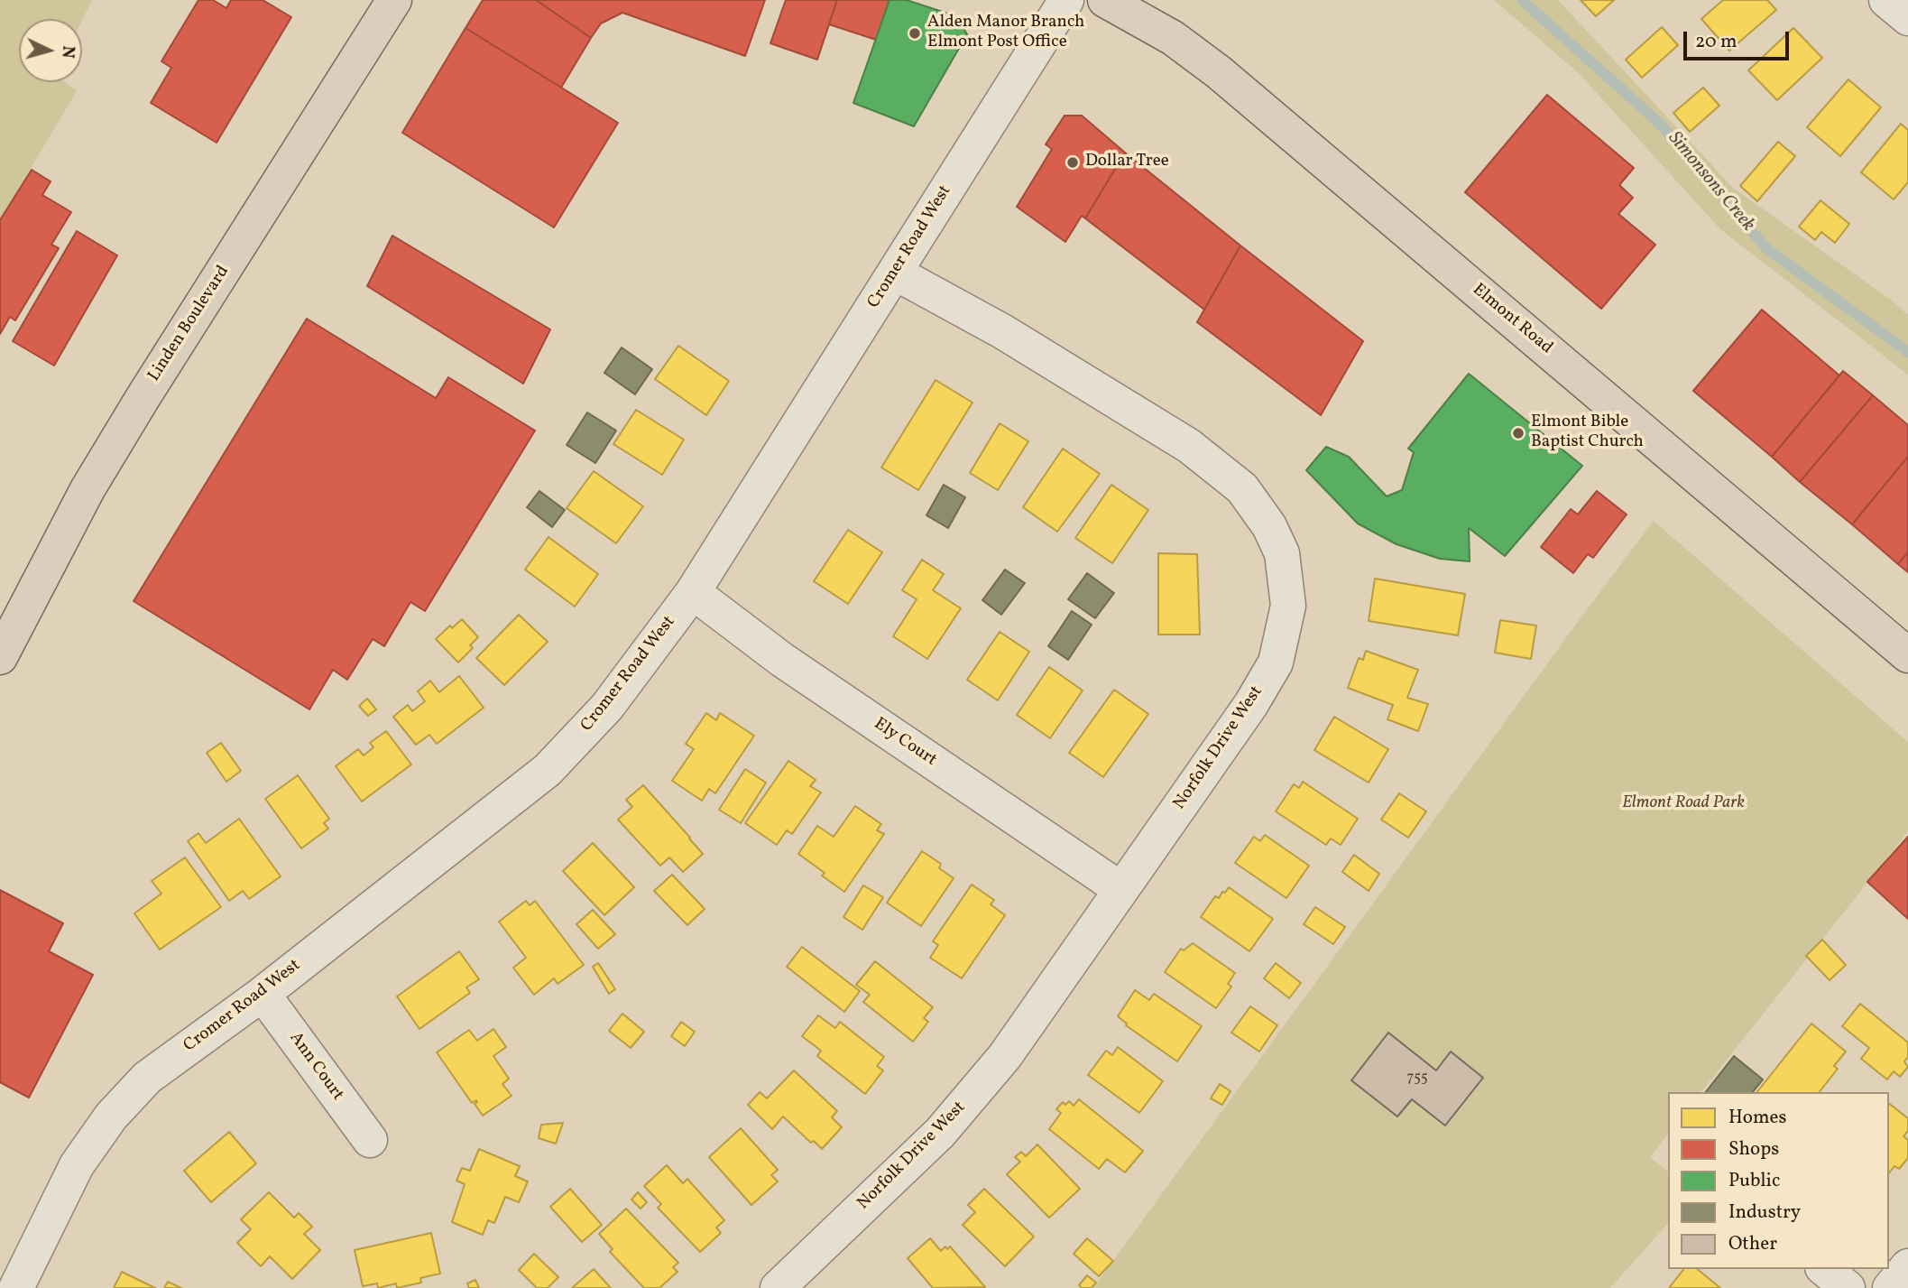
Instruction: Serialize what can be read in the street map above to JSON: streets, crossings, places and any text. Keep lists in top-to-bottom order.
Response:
{
  "streets": {
    "main road": ["Elmont Road", "Linden Boulevard"],
    "street": [
      "Cromer Road West",
      "Ely Court",
      "Norfolk Drive West",
      "Ann Court"
    ]
  },
  "crossings": [
    ["Cromer Road West", "Ely Court"],
    ["Cromer Road West", "Norfolk Drive West"],
    ["Cromer Road West", "Ann Court"],
    ["Ely Court", "Norfolk Drive West"]
  ],
  "water": ["Simonsons Creek"],
  "parks": ["Elmont Road Park"],
  "places": ["Alden Manor Branch Elmont Post Office", "Dollar Tree", "Elmont Bible Baptist Church"],
  "house_numbers": ["755"],
  "legend": [
    "Homes",
    "Shops",
    "Public",
    "Industry",
    "Other"
  ],
  "scale_bar": "20 m",
  "north": "right"
}
